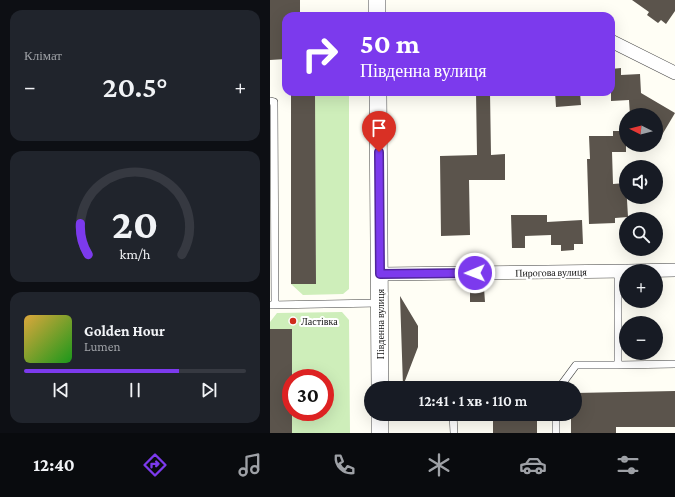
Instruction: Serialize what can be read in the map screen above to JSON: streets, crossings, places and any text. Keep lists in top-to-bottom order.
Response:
{
  "streets": {
    "street": ["Пирогова вулиця", "Південна вулиця"]
  },
  "crossings": [
    ["Пирогова вулиця", "Південна вулиця"]
  ],
  "places": ["Ластівка"],
  "north": "left",
  "page": {
    "tile": "Клімат",
    "turn": ["50 m", "Південна вулиця"],
    "heat": ["−", "20.5°", "+"],
    "map_buttons": ["+", "−"],
    "song": ["Golden Hour", "Lumen"],
    "limit": "30",
    "trip": "12:41 · 1 хв · 110 m",
    "tabs": "12:40",
    "gauge": ["20", "km/h"]
  }
}
